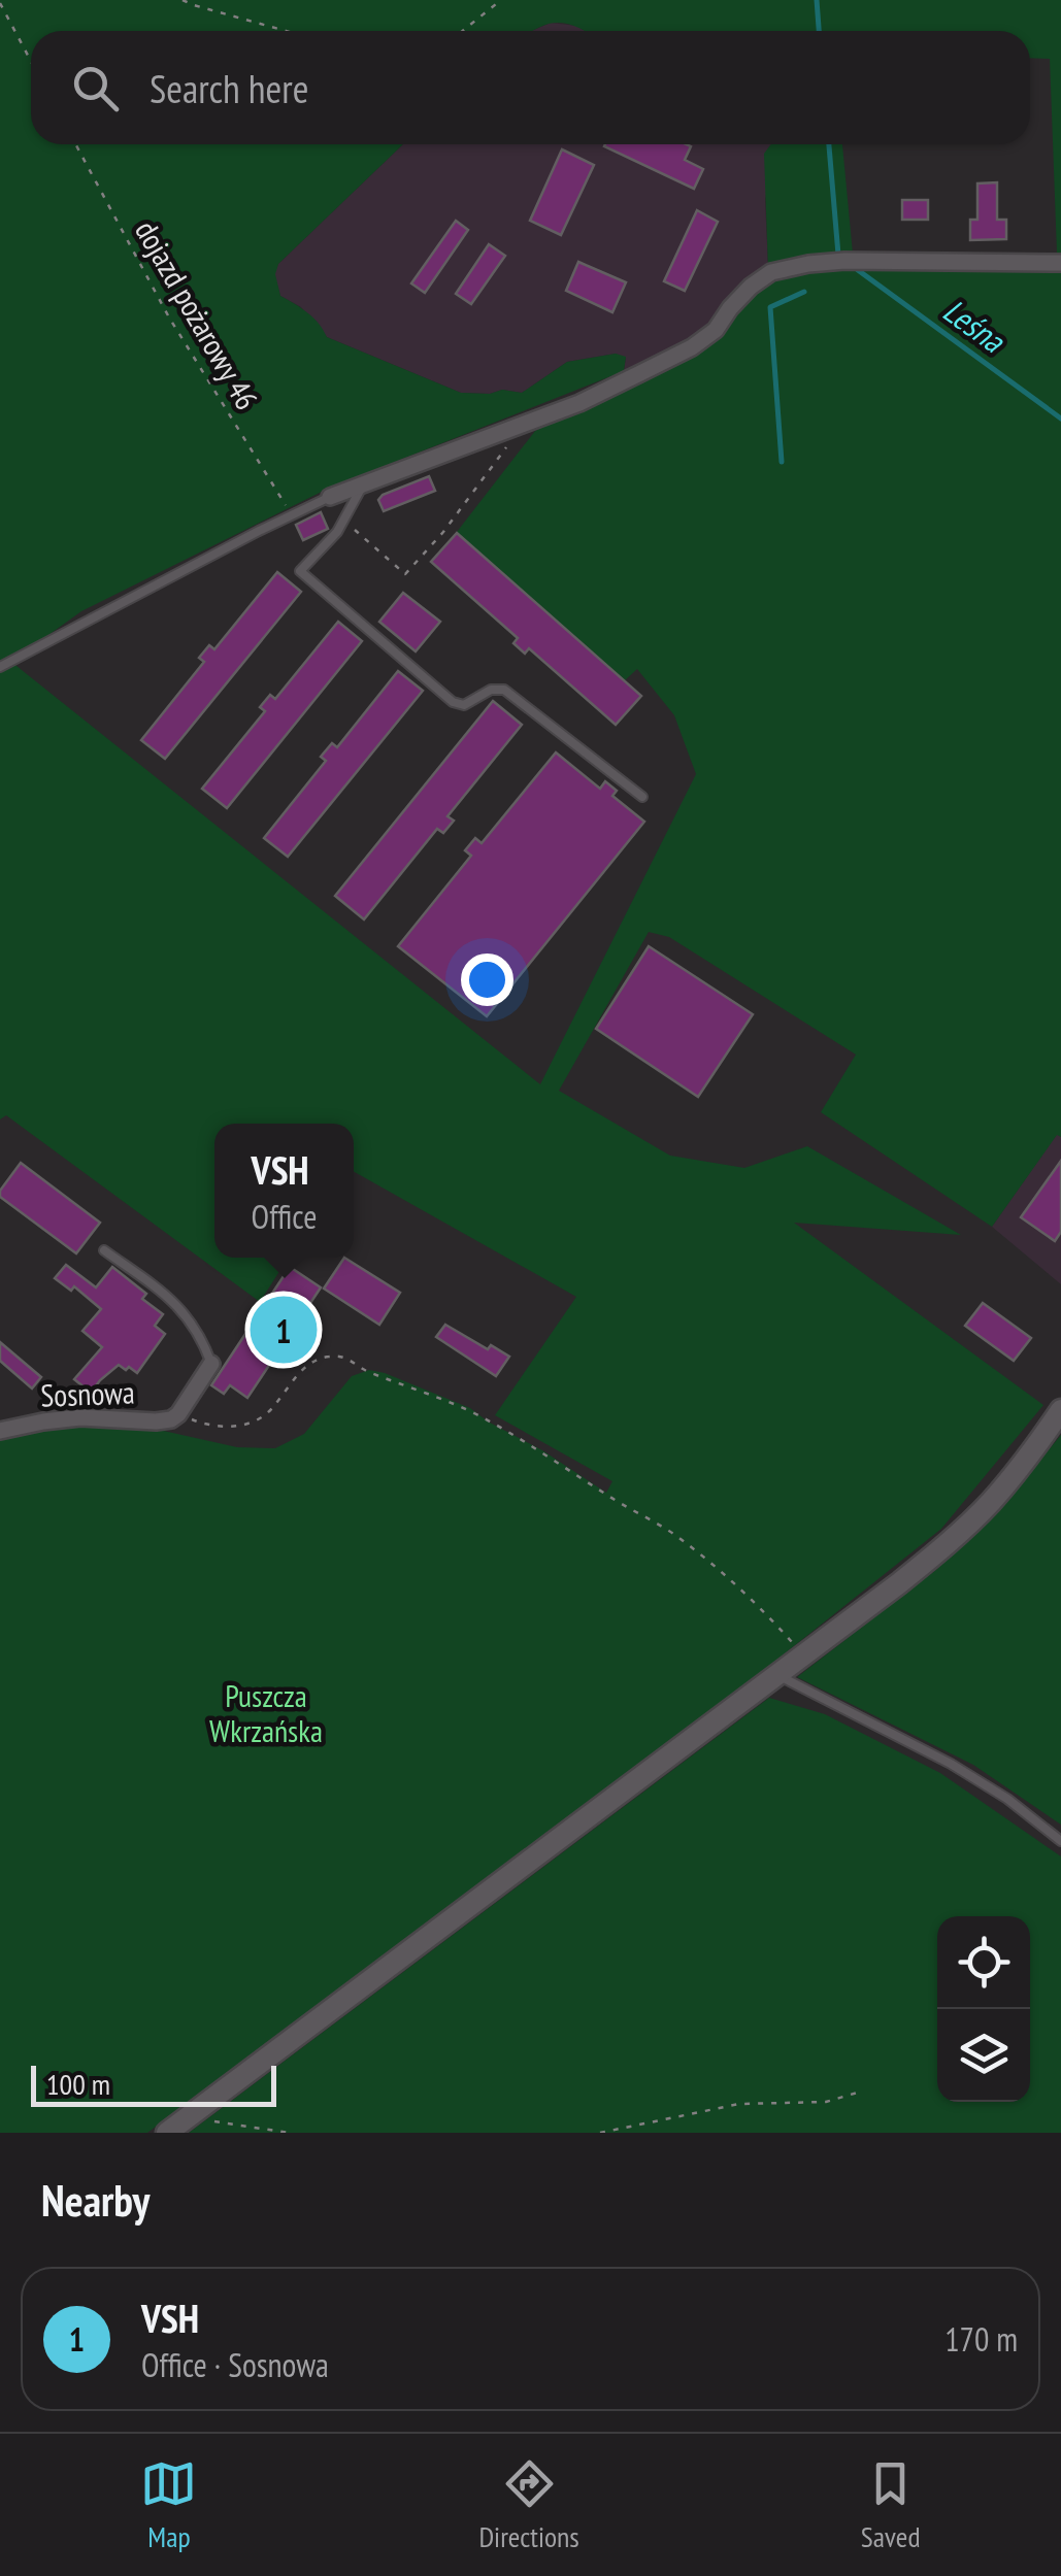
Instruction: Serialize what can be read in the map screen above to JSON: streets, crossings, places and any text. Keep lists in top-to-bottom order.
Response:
{
  "streets": {
    "street": ["Sosnowa"],
    "path": ["dojazd pożarowy 46"]
  },
  "water": ["Leśna"],
  "parks": ["Puszcza Wkrzańska"],
  "scale_bar": "100 m",
  "page": {
    "search": "Search here",
    "popup": ["VSH", "Office"],
    "pins": "1",
    "scale": "100 m",
    "heading": "Nearby",
    "list": [
      {
        "mark": "1",
        "name": "VSH",
        "note": "Office · Sosnowa",
        "value": "170 m"
      }
    ],
    "nav": ["Map", "Directions", "Saved"]
  }
}
